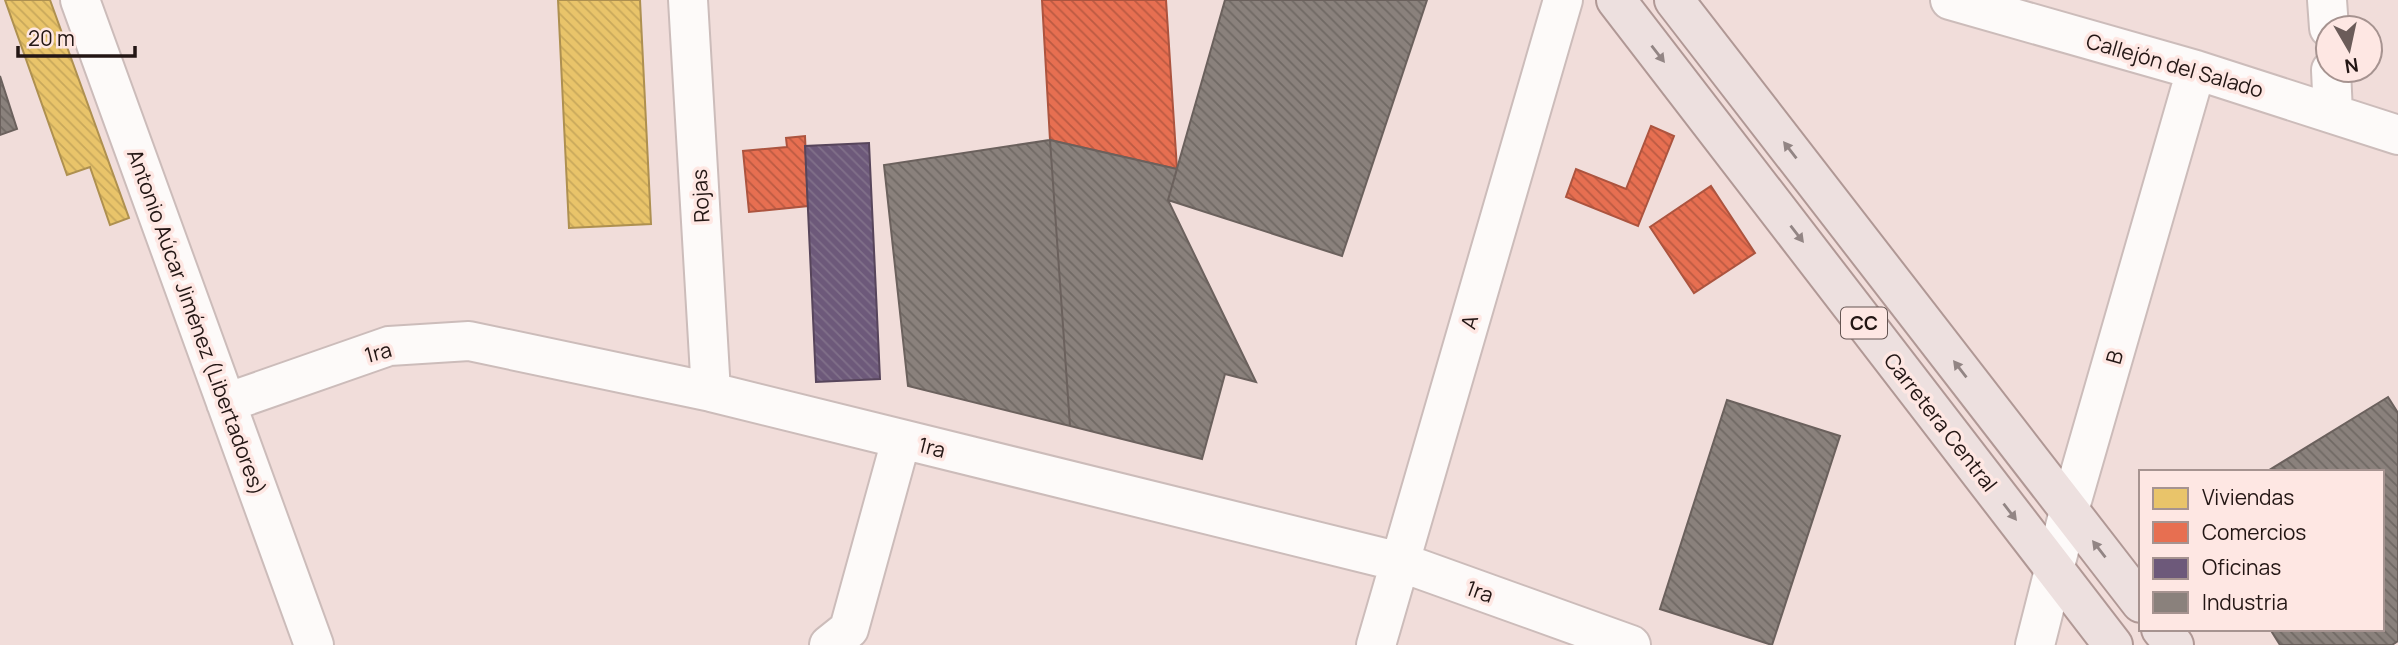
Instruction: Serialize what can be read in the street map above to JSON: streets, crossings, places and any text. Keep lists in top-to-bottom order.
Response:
{
  "streets": {
    "main road": ["CC", "Carretera Central"],
    "street": [
      "Callejón del Salado",
      "Rojas",
      "Antonio Aúcar Jiménez (Libertadores)",
      "A",
      "1ra",
      "B"
    ]
  },
  "crossings": [
    ["Callejón del Salado", "B"],
    ["Rojas", "1ra"],
    ["Antonio Aúcar Jiménez (Libertadores)", "1ra"],
    ["A", "1ra"],
    ["CC", "B"],
    ["B", "Carretera Central"]
  ],
  "legend": [
    "Viviendas",
    "Comercios",
    "Oficinas",
    "Industria"
  ],
  "scale_bar": "20 m",
  "north": "bottom"
}
